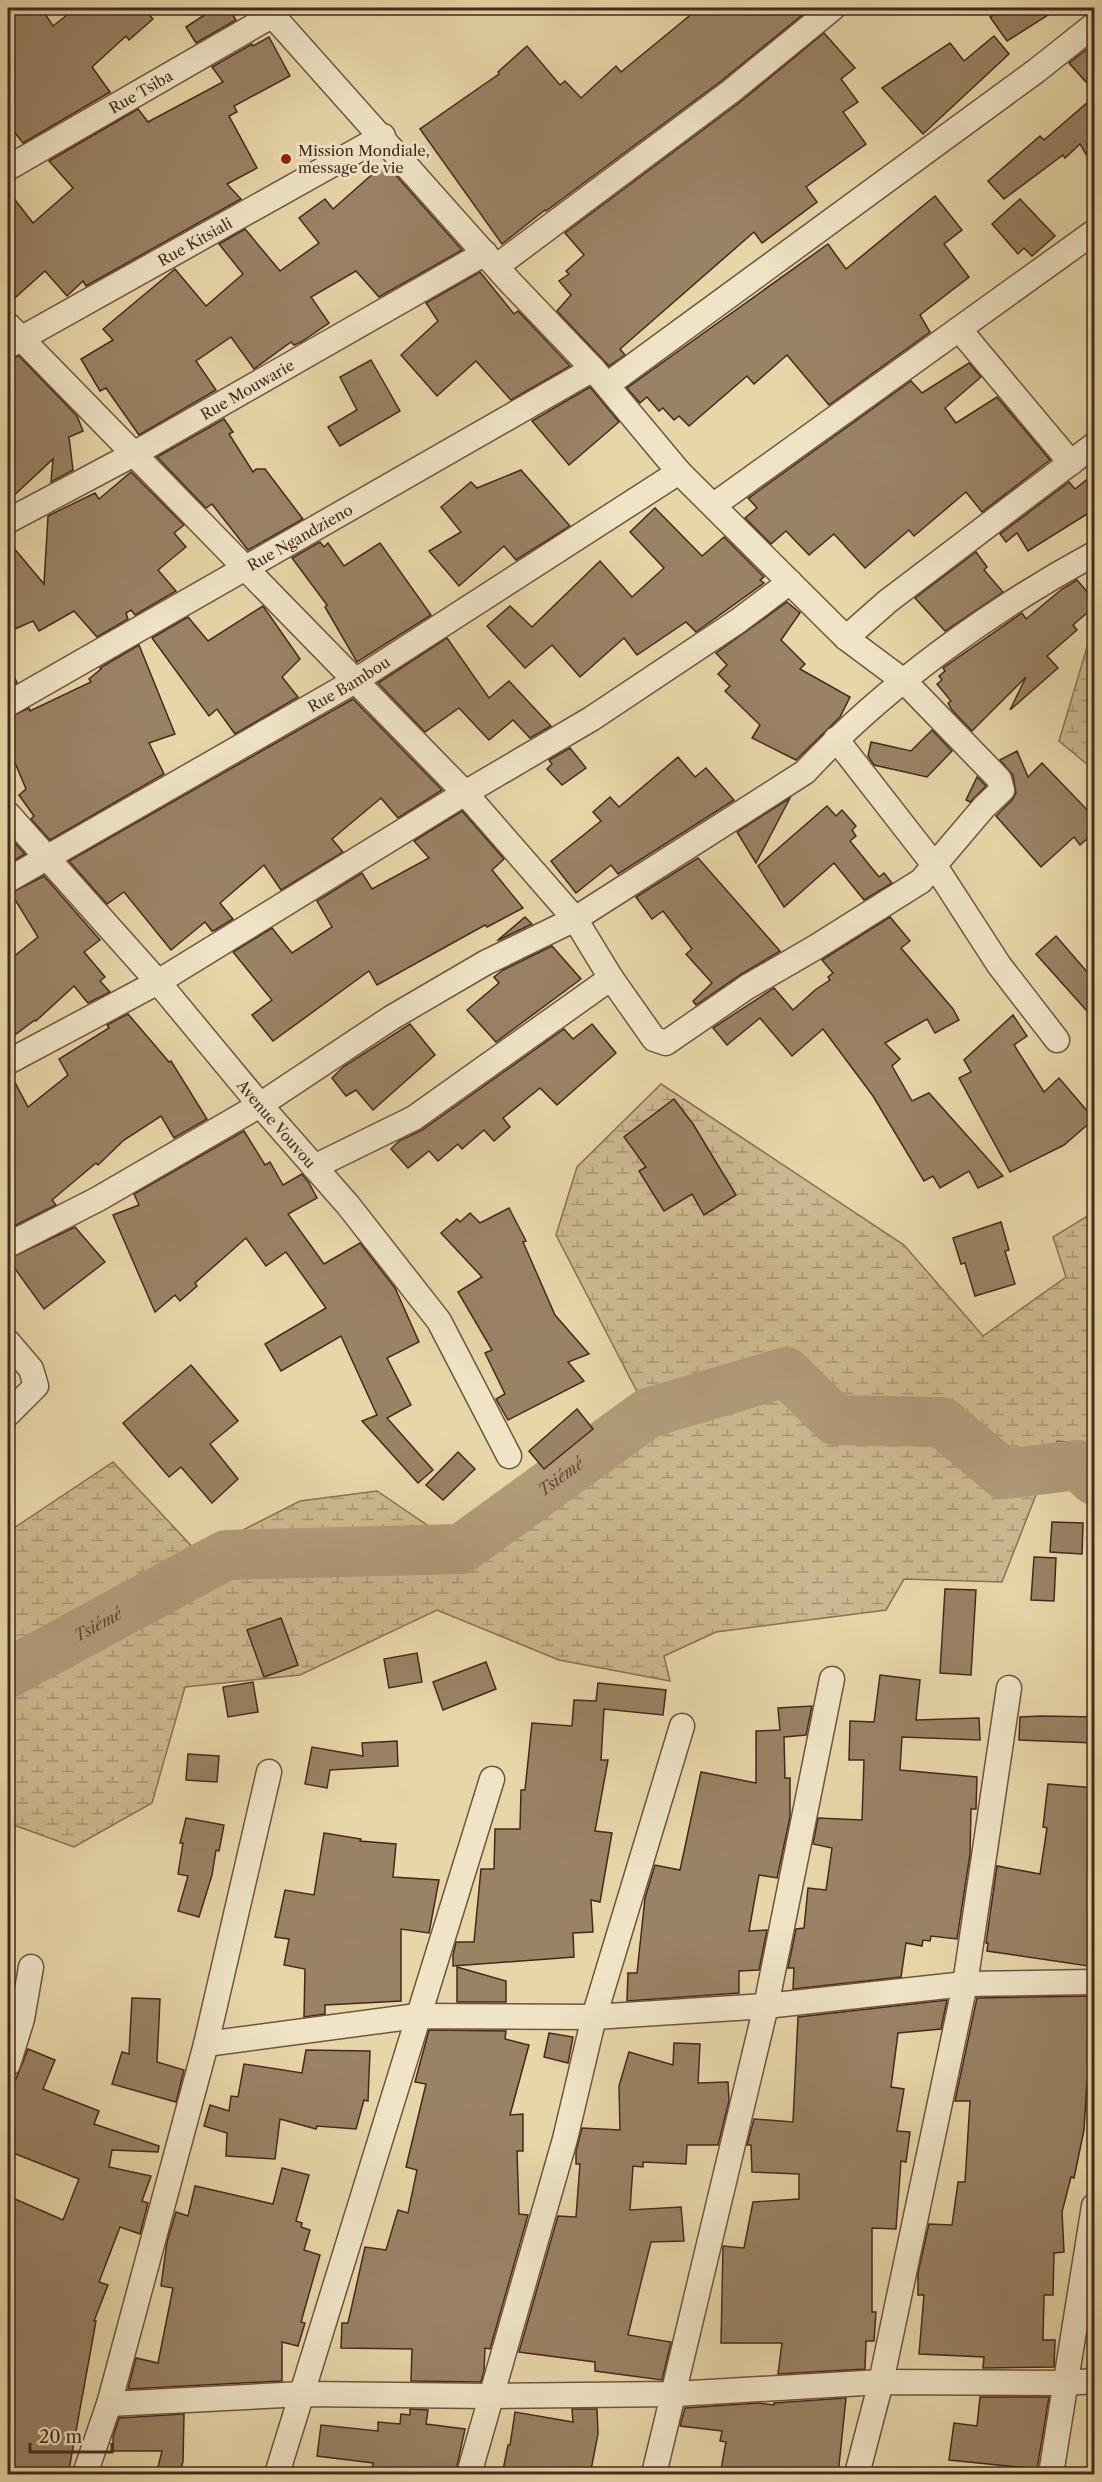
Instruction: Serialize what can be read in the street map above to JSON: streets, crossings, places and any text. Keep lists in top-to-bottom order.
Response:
{
  "streets": {
    "street": [
      "Rue Tsiba",
      "Rue Kitsiali",
      "Rue Mouwarie",
      "Rue Ngandzieno",
      "Rue Bambou",
      "Avenue Vouvou"
    ]
  },
  "crossings": [
    ["Rue Bambou", "Avenue Vouvou"]
  ],
  "water": ["Tsiémé"],
  "places": ["Mission Mondiale, message de vie"],
  "scale_bar": "20 m"
}
